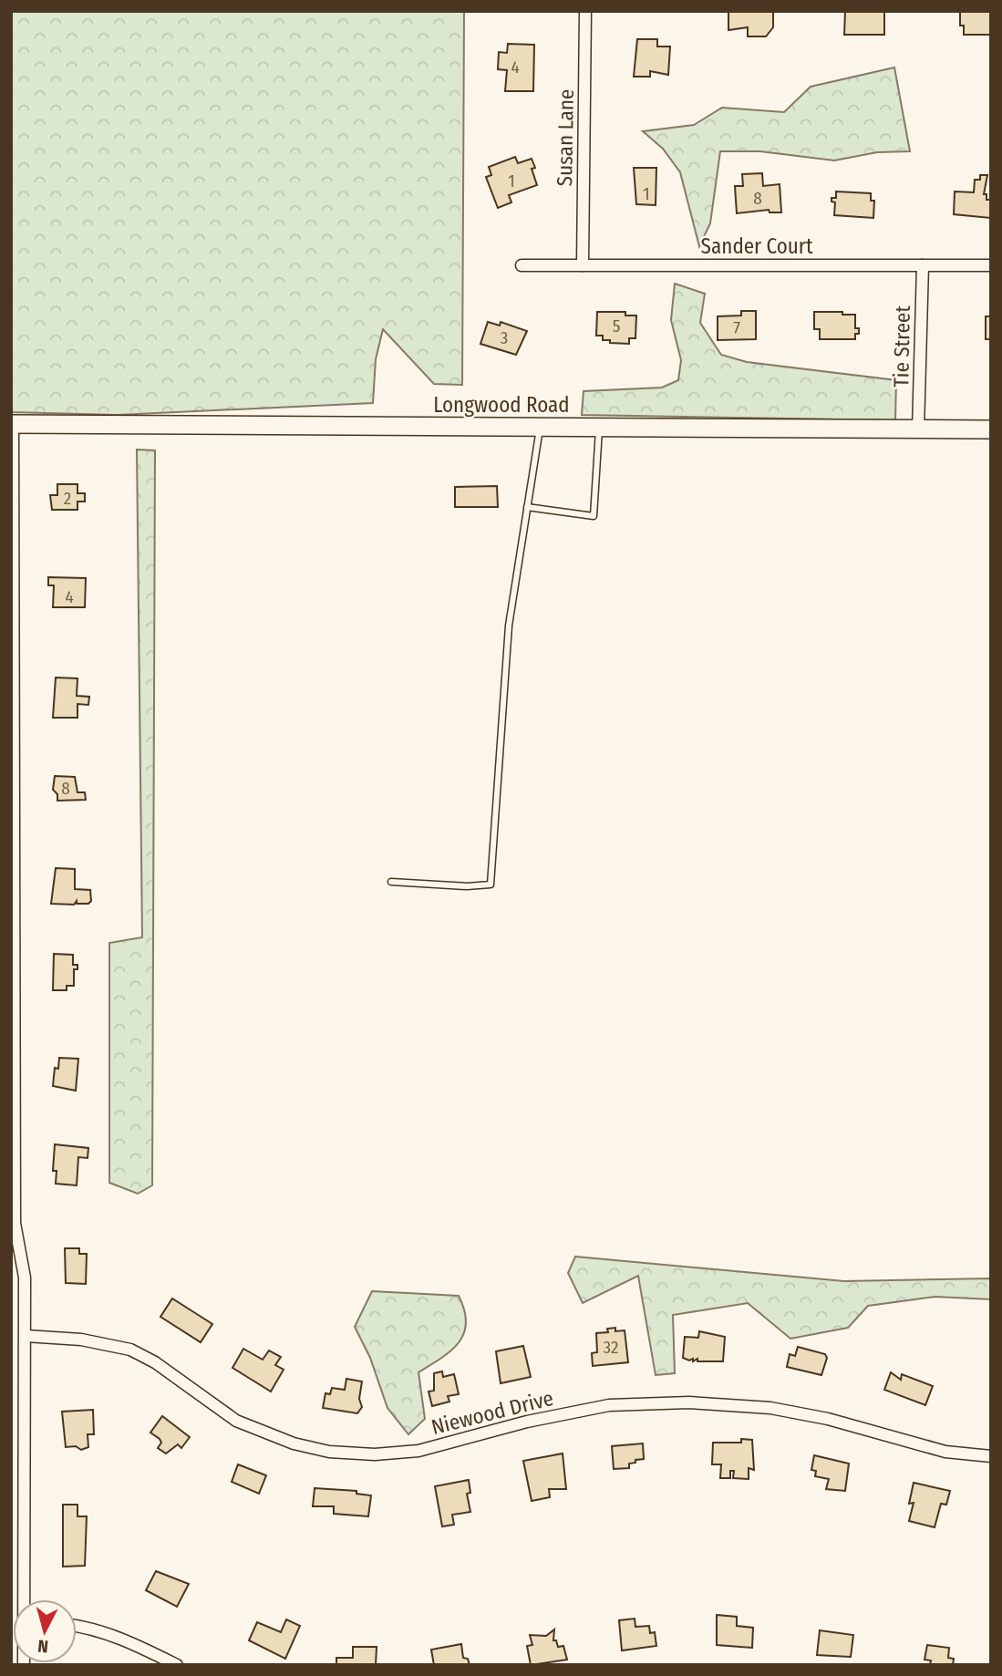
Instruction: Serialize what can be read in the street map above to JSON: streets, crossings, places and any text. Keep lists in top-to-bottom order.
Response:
{
  "streets": {
    "main road": ["Longwood Road"],
    "street": [
      "Susan Lane",
      "Sander Court",
      "Tie Street",
      "Niewood Drive"
    ]
  },
  "crossings": [
    ["Susan Lane", "Sander Court"],
    ["Sander Court", "Tie Street"],
    ["Tie Street", "Longwood Road"]
  ],
  "house_numbers": [
    "4",
    "1",
    "1",
    "8",
    "5",
    "7",
    "3",
    "2",
    "4",
    "8",
    "32"
  ],
  "north": "bottom"
}
